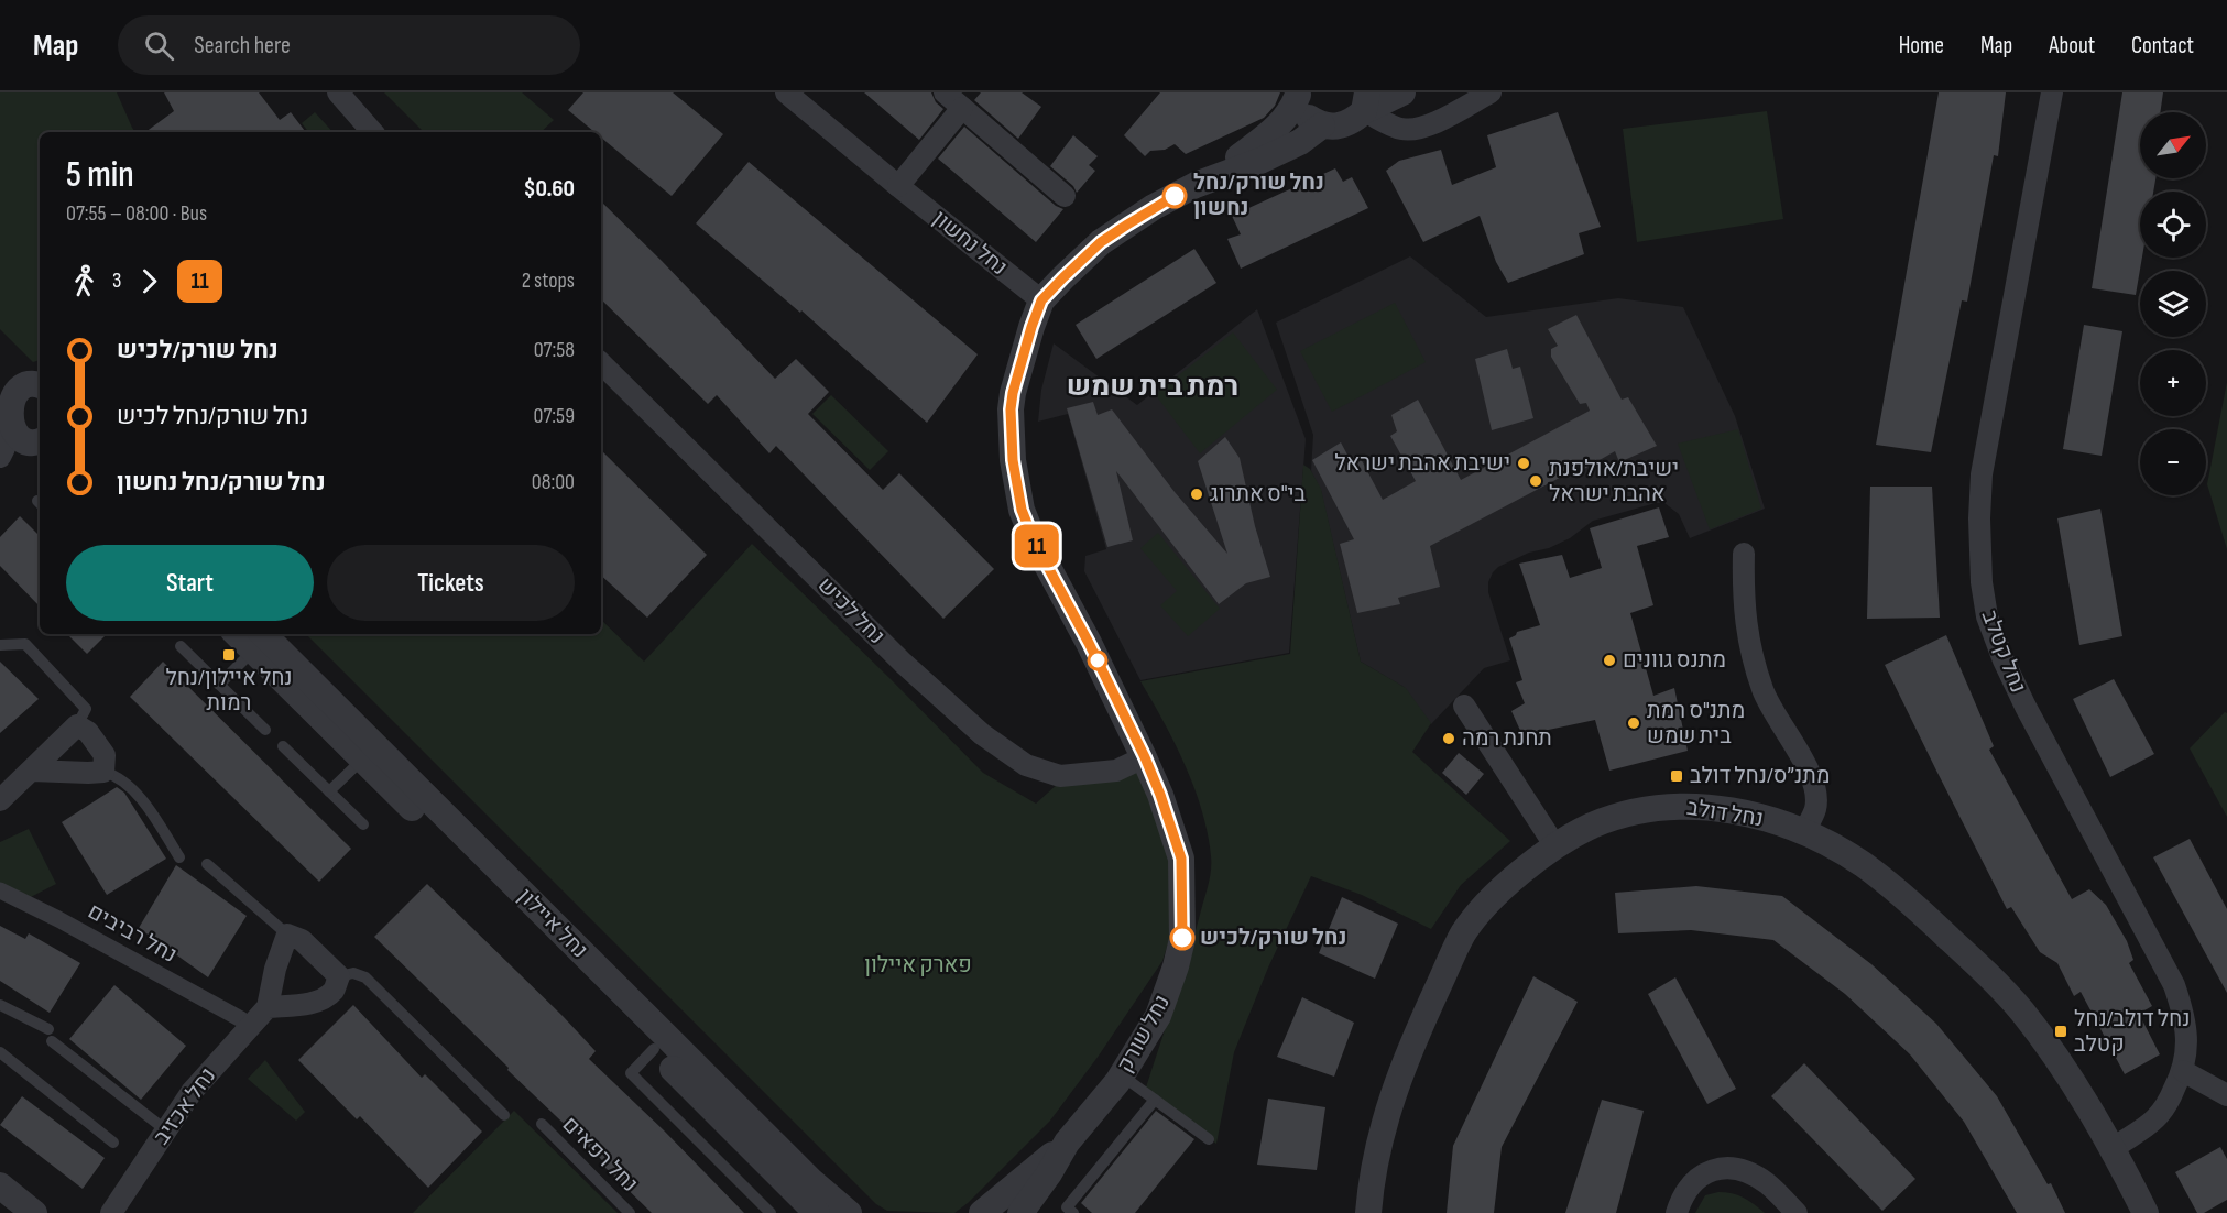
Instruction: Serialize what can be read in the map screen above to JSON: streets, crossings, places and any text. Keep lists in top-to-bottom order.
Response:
{
  "streets": {
    "street": [
      "נחל נחשון",
      "נחל לכיש",
      "נחל קטלב",
      "נחל דולב",
      "נחל איילון",
      "נחל רביבים",
      "נחל שורק",
      "נחל אכזיב"
    ],
    "lane": ["נחל רפאים"]
  },
  "crossings": [
    ["נחל נחשון", "נחל שורק"],
    ["נחל לכיש", "נחל שורק"],
    ["נחל קטלב", "נחל דולב"]
  ],
  "districts": ["רמת בית שמש"],
  "parks": ["פארק איילון"],
  "places": {
    "other": [
      "נחל שורק/נחל נחשון",
      "ישיבת אהבת ישראל",
      "ישיבת/אולפנת אהבת ישראל",
      "בי\"ס אתרוג",
      "מתנס גוונים",
      "מתנ\"ס רמת בית שמש",
      "תחנת רמה",
      "נחל שורק/לכיש"
    ],
    "transit": ["נחל איילון/נחל רמות", "מתנ״ס/נחל דולב", "נחל דולב/נחל קטלב"]
  },
  "lines": ["bus line 11"],
  "north": "top right",
  "page": {
    "header": "Map",
    "search": "Search here",
    "nav": [
      "Home",
      "Map",
      "About",
      "Contact"
    ],
    "on_map": "11",
    "map_buttons": ["+", "−"],
    "heading": ["5 min", "07:55 – 08:00 · Bus", "$0.60"],
    "legs": ["3", "11", "2 stops"],
    "list": [
      {
        "name": "נחל שורק/לכיש",
        "value": "07:58"
      },
      {
        "name": "נחל שורק/נחל לכיש",
        "value": "07:59"
      },
      {
        "name": "נחל שורק/נחל נחשון",
        "value": "08:00"
      }
    ],
    "buttons": ["Start", "Tickets"]
  }
}
